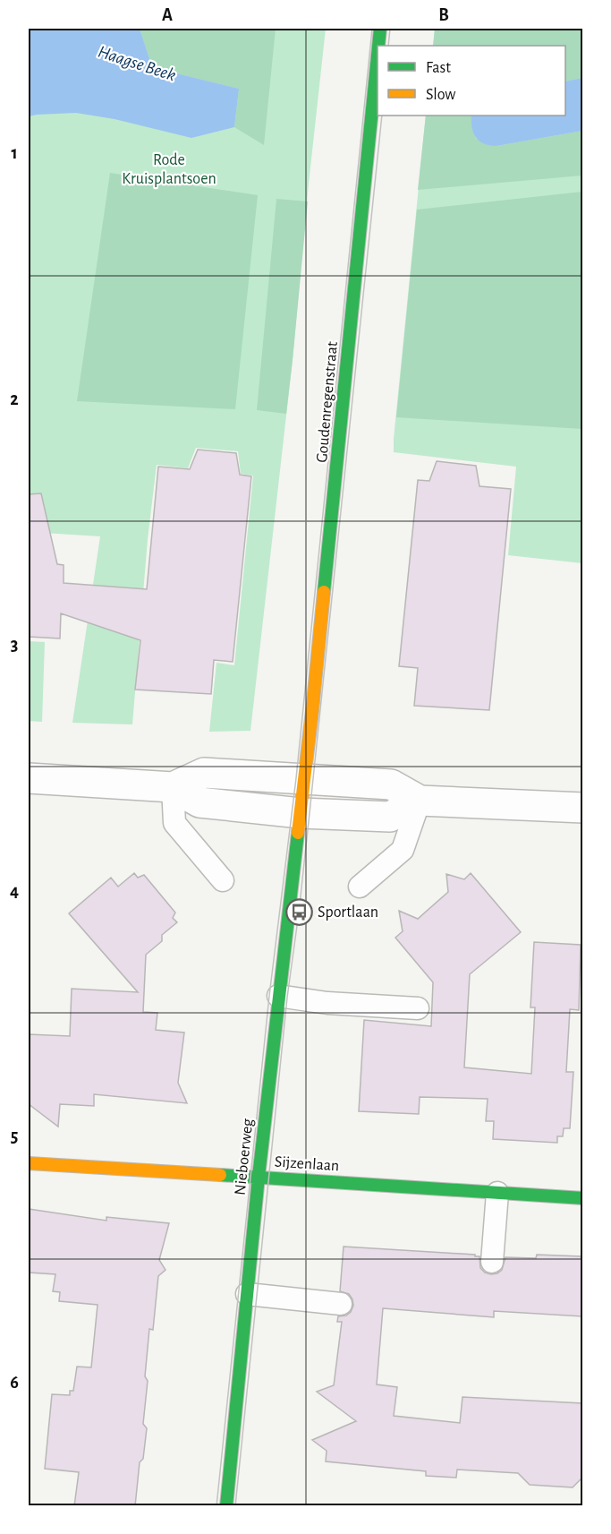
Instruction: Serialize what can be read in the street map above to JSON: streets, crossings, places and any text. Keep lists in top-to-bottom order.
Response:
{
  "streets": {
    "street": ["Goudenregenstraat", "Nieboerweg", "Sijzenlaan"]
  },
  "crossings": [
    ["Goudenregenstraat", "Nieboerweg"],
    ["Nieboerweg", "Sijzenlaan"]
  ],
  "water": ["Haagse Beek"],
  "parks": ["Rode Kruisplantsoen"],
  "places": {
    "bus stop": ["Sportlaan"]
  },
  "legend": ["Fast", "Slow"],
  "grid": {
    "columns": ["A", "B"],
    "rows": [
      "1",
      "2",
      "3",
      "4",
      "5",
      "6"
    ]
  }
}
